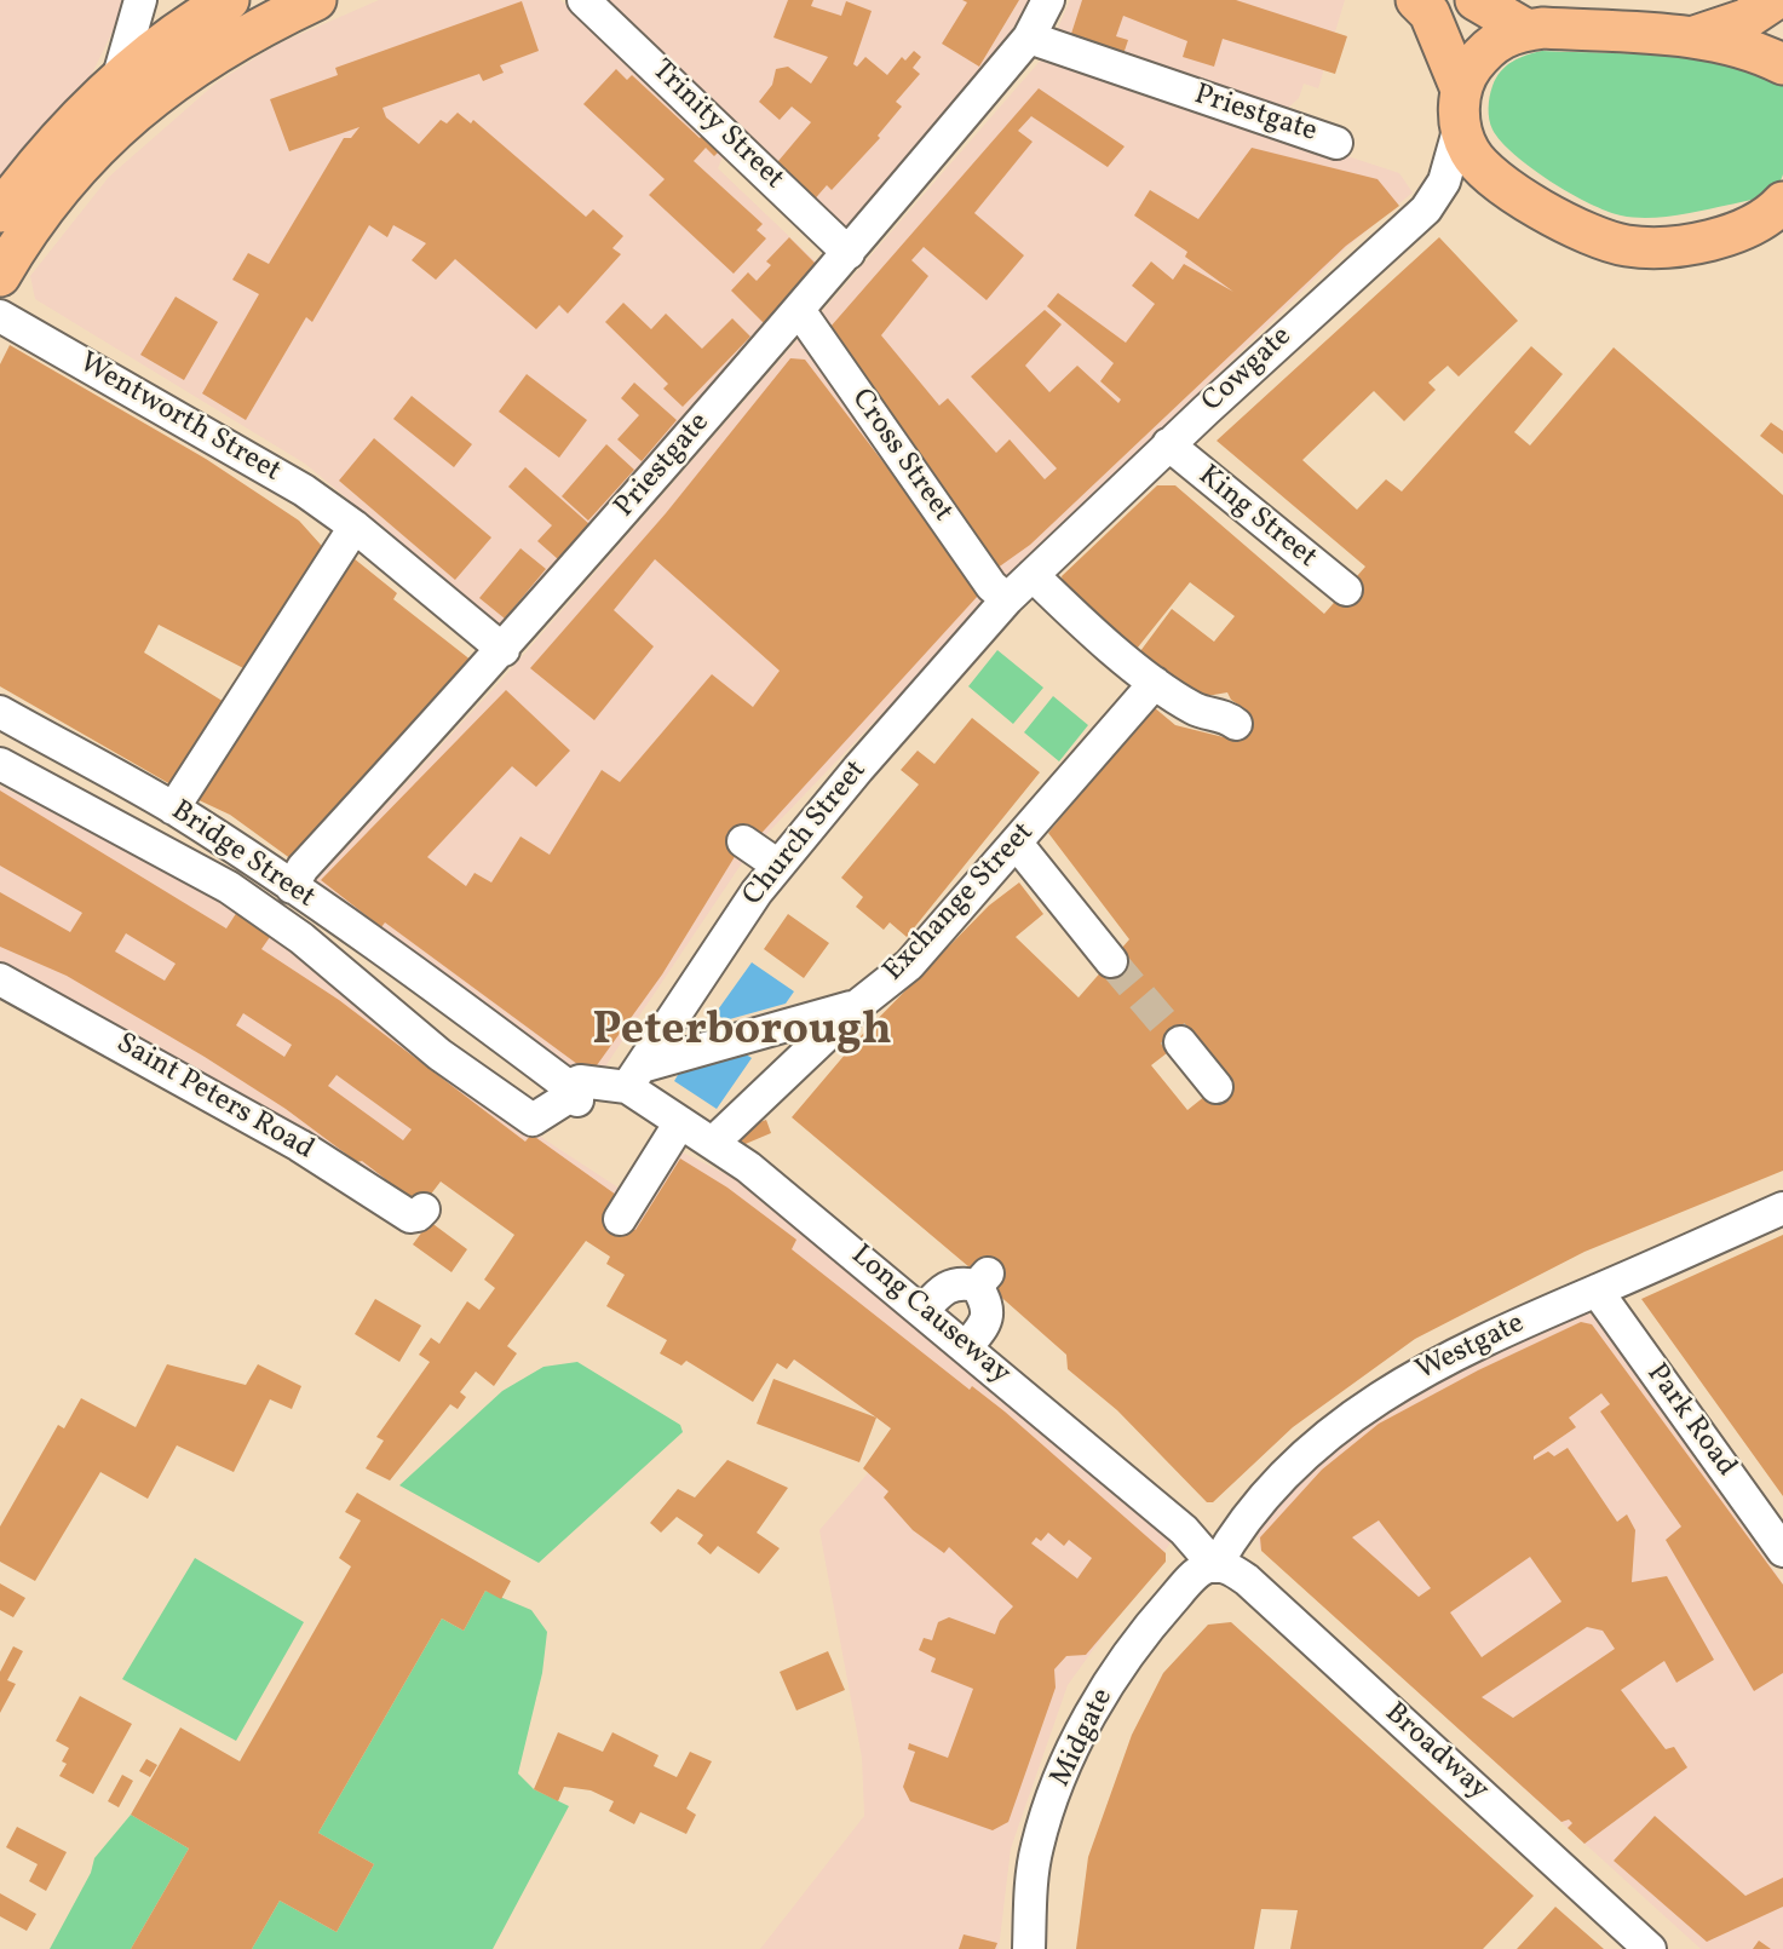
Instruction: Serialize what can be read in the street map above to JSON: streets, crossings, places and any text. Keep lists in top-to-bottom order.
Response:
{
  "streets": {
    "street": [
      "Priestgate",
      "Trinity Street",
      "Cowgate",
      "Wentworth Street",
      "Cross Street",
      "King Street",
      "Church Street",
      "Bridge Street",
      "Exchange Street",
      "Saint Peters Road",
      "Long Causeway",
      "Westgate",
      "Park Road",
      "Midgate",
      "Broadway"
    ]
  },
  "crossings": [
    ["Priestgate", "Trinity Street"],
    ["Priestgate", "Wentworth Street"],
    ["Priestgate", "Cross Street"],
    ["Priestgate", "Bridge Street"],
    ["Cowgate", "Cross Street"],
    ["Cowgate", "King Street"],
    ["Cowgate", "Church Street"],
    ["Cross Street", "Church Street"],
    ["Church Street", "Long Causeway"],
    ["Exchange Street", "Long Causeway"],
    ["Long Causeway", "Westgate"],
    ["Long Causeway", "Midgate"],
    ["Long Causeway", "Broadway"],
    ["Westgate", "Park Road"],
    ["Westgate", "Midgate"],
    ["Westgate", "Broadway"],
    ["Midgate", "Broadway"]
  ],
  "districts": ["Peterborough"]
}
